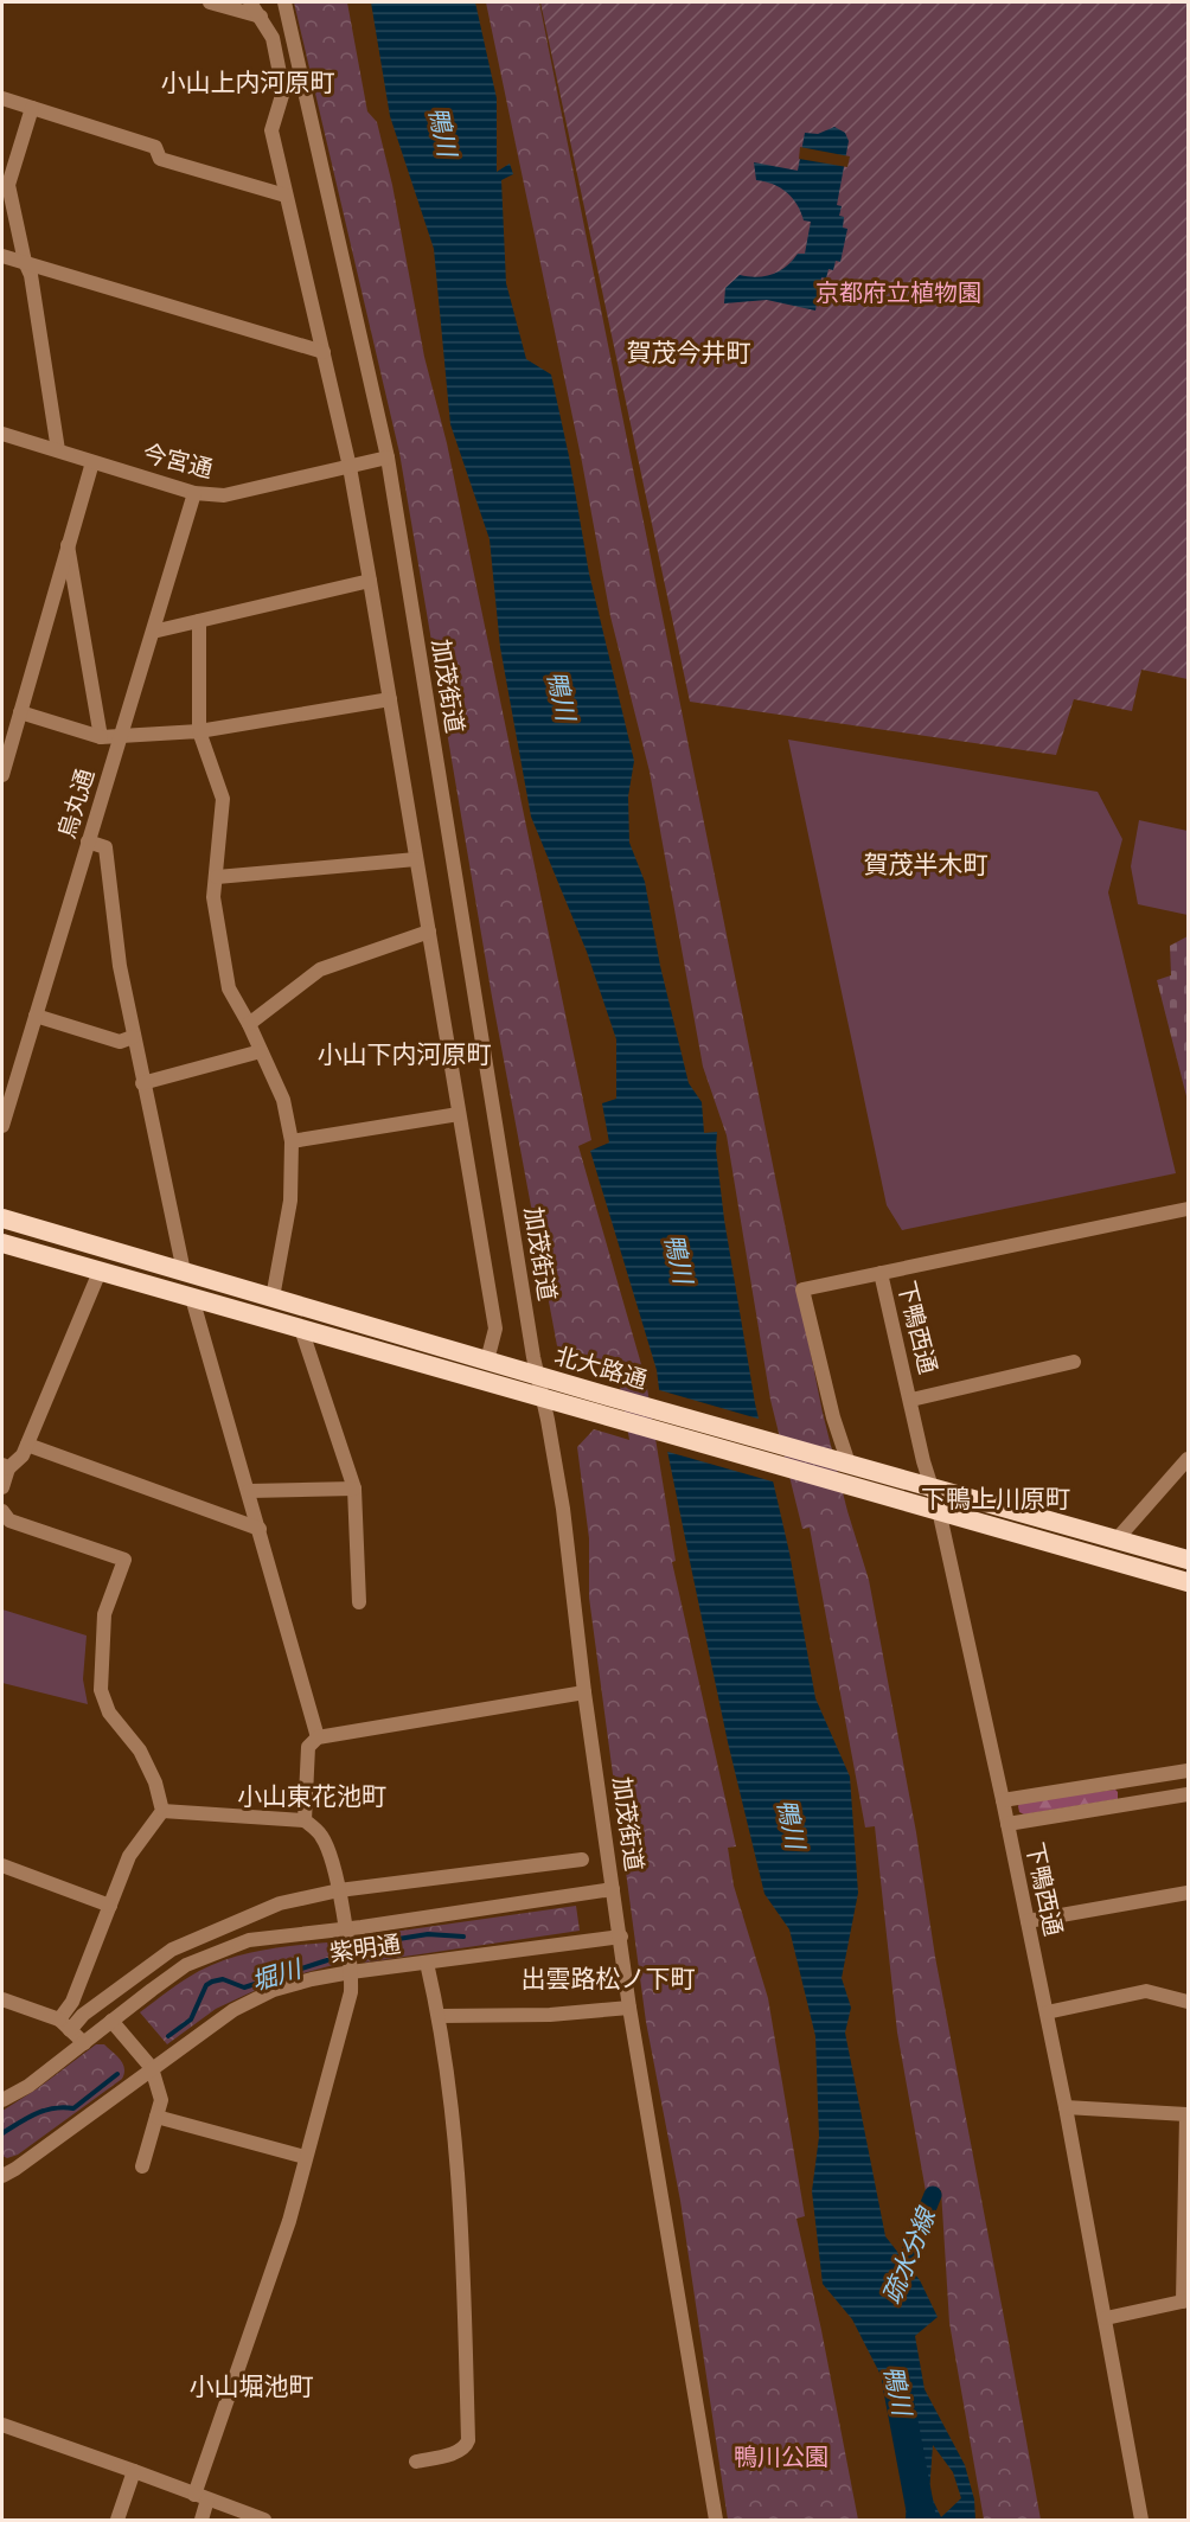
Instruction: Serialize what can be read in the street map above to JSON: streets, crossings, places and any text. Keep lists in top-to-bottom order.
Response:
{
  "streets": {
    "highway": ["北大路通"],
    "street": [
      "今宮通",
      "加茂街道",
      "烏丸通",
      "下鴨西通",
      "紫明通"
    ]
  },
  "crossings": [
    ["今宮通", "加茂街道"],
    ["今宮通", "烏丸通"],
    ["加茂街道", "北大路通"],
    ["加茂街道", "紫明通"],
    ["下鴨西通", "北大路通"]
  ],
  "districts": [
    "小山上内河原町",
    "賀茂今井町",
    "賀茂半木町",
    "小山下内河原町",
    "下鴨上川原町",
    "小山東花池町",
    "出雲路松ノ下町",
    "小山堀池町"
  ],
  "water": ["鴨川", "堀川", "疏水分線"],
  "parks": ["京都府立植物園", "鴨川公園"]
}
